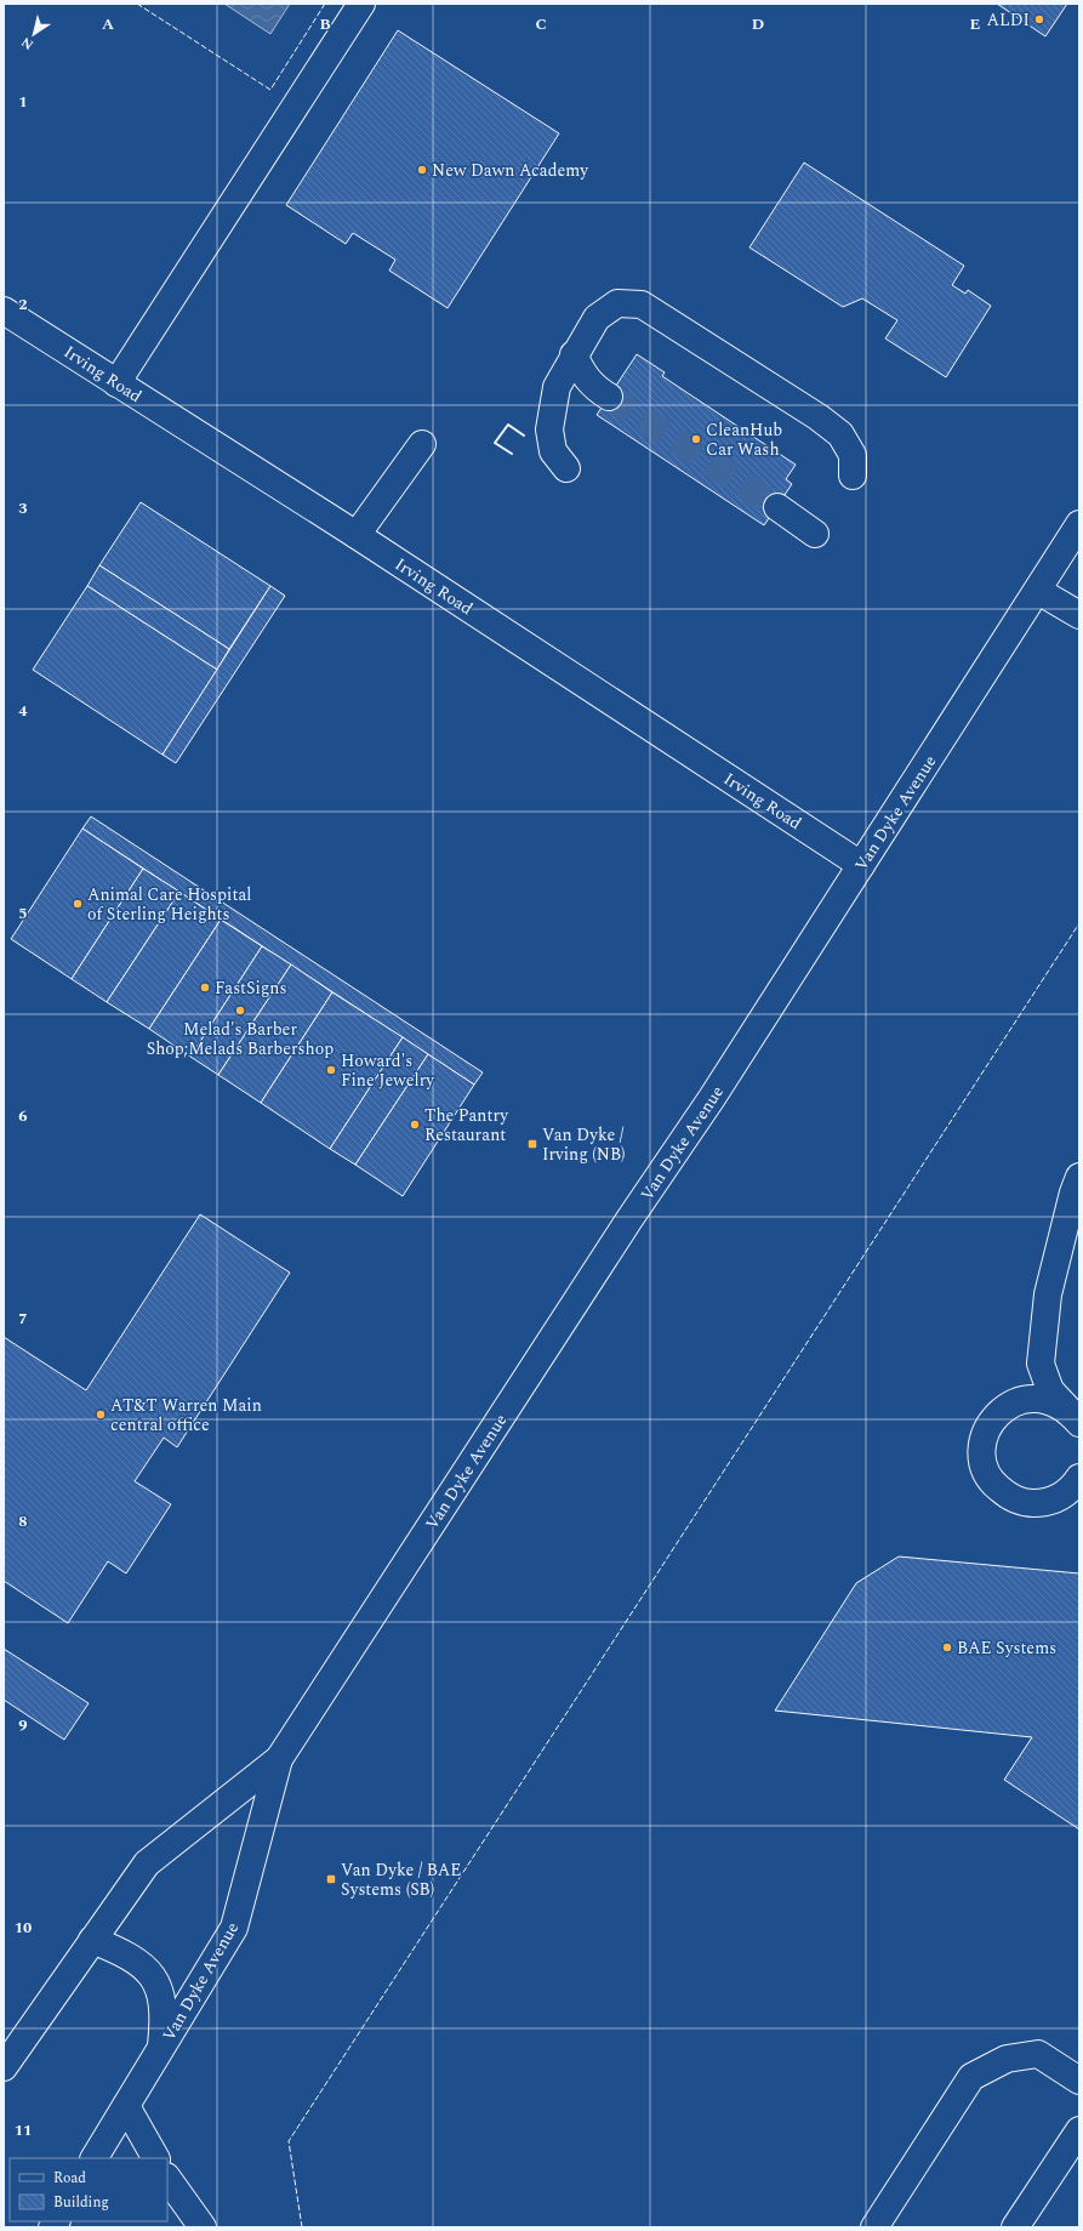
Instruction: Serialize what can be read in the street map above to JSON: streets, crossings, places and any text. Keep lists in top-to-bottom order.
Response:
{
  "streets": {
    "main road": ["Irving Road", "Van Dyke Avenue"]
  },
  "crossings": [
    ["Irving Road", "Van Dyke Avenue"]
  ],
  "places": {
    "other": [
      "ALDI",
      "New Dawn Academy",
      "CleanHub Car Wash",
      "Animal Care Hospital of Sterling Heights",
      "FastSigns",
      "Melad's Barber Shop;Melads Barbershop",
      "Howard's Fine Jewelry",
      "The Pantry Restaurant",
      "AT&T Warren Main central office",
      "BAE Systems"
    ],
    "transit": ["Van Dyke / Irving (NB)", "Van Dyke / BAE Systems (SB)"]
  },
  "legend": ["Road", "Building"],
  "north": "bottom left",
  "grid": {
    "columns": [
      "A",
      "B",
      "C",
      "D",
      "E"
    ],
    "rows": [
      "1",
      "2",
      "3",
      "4",
      "5",
      "6",
      "7",
      "8",
      "9",
      "10",
      "11"
    ]
  }
}
